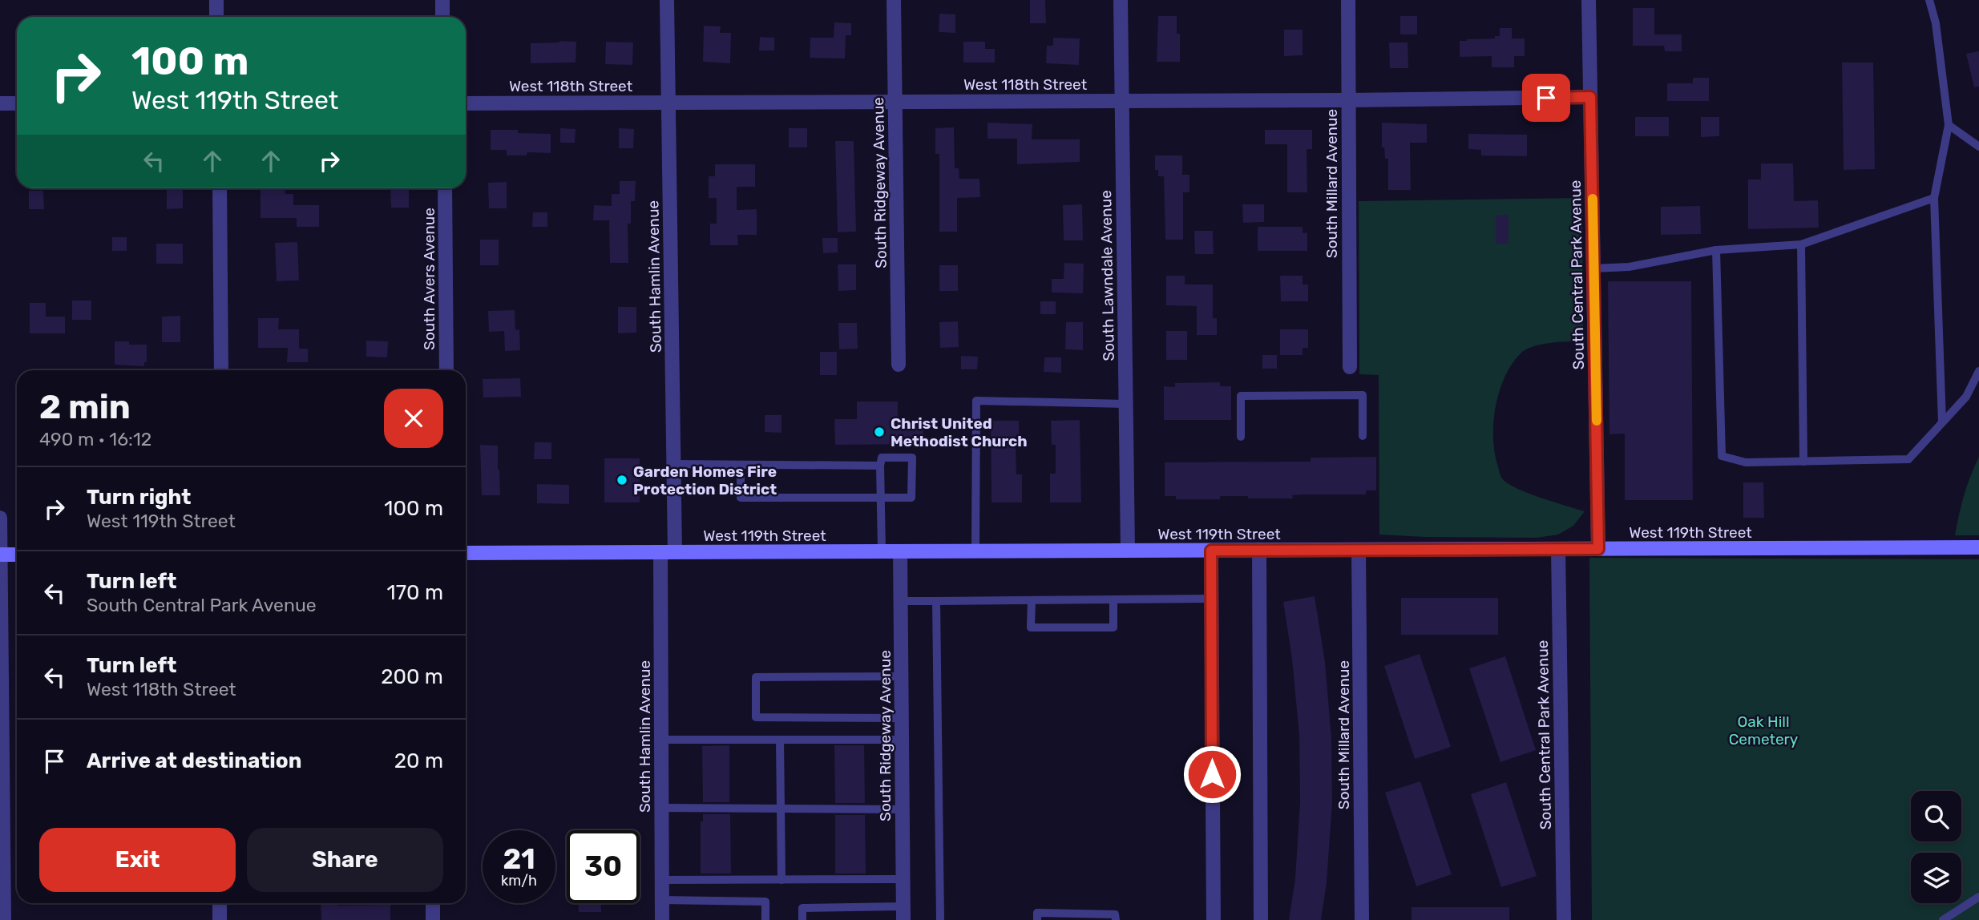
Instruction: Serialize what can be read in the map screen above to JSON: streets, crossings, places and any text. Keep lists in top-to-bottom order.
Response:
{
  "streets": {
    "street": [
      "West 118th Street",
      "South Ridgeway Avenue",
      "South Millard Avenue",
      "South Central Park Avenue",
      "South Lawndale Avenue",
      "South Hamlin Avenue",
      "South Avers Avenue",
      "West 119th Street"
    ]
  },
  "crossings": [
    ["West 118th Street", "South Ridgeway Avenue"],
    ["West 118th Street", "South Millard Avenue"],
    ["West 118th Street", "South Central Park Avenue"],
    ["West 118th Street", "South Lawndale Avenue"],
    ["West 118th Street", "South Hamlin Avenue"],
    ["South Ridgeway Avenue", "West 119th Street"],
    ["South Millard Avenue", "West 119th Street"],
    ["South Central Park Avenue", "West 119th Street"],
    ["South Lawndale Avenue", "West 119th Street"],
    ["South Hamlin Avenue", "West 119th Street"]
  ],
  "parks": ["Oak Hill Cemetery"],
  "places": ["Christ United Methodist Church", "Garden Homes Fire Protection District"],
  "page": {
    "turn": ["100 m", "West 119th Street"],
    "heading": ["2 min", "490 m · 16:12"],
    "list": [
      {
        "name": "Turn right",
        "note": "West 119th Street",
        "value": "100 m"
      },
      {
        "name": "Turn left",
        "note": "South Central Park Avenue",
        "value": "170 m"
      },
      {
        "name": "Turn left",
        "note": "West 118th Street",
        "value": "200 m"
      },
      {
        "name": "Arrive at destination",
        "value": "20 m"
      }
    ],
    "buttons": ["Exit", "Share"],
    "speed": "21 km/h",
    "limit": "30"
  }
}
